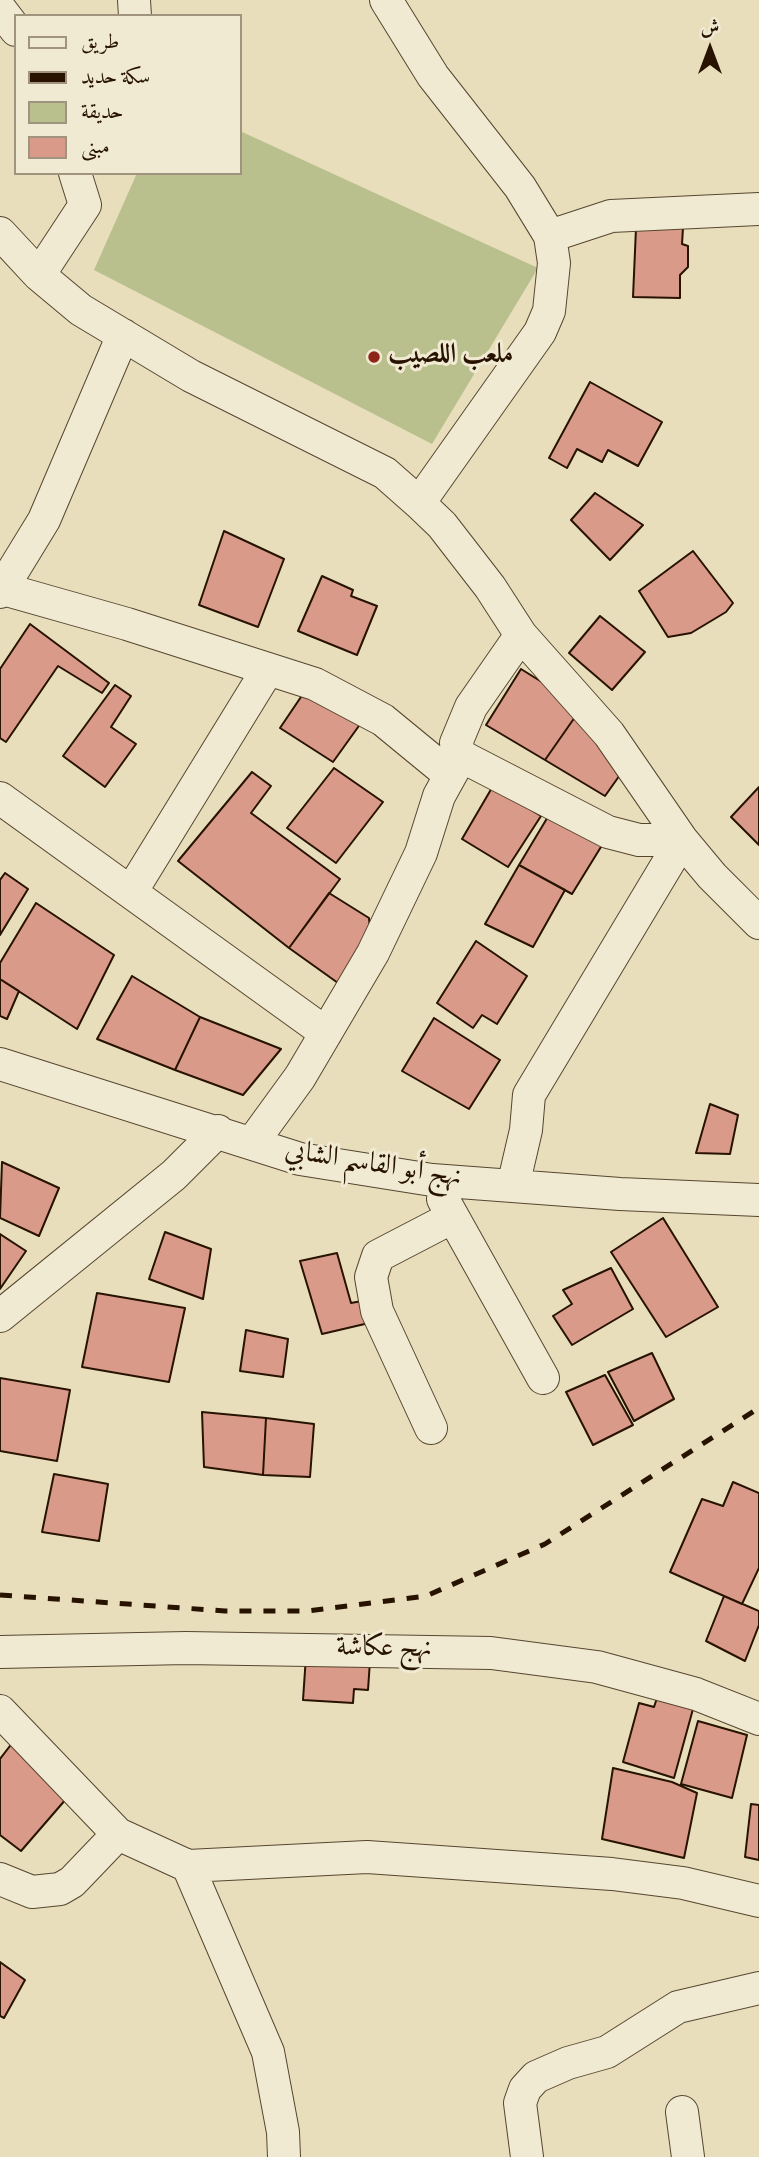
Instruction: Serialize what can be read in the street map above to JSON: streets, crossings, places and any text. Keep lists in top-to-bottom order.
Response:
{
  "streets": {
    "street": ["نهج أبو القاسم الشابي", "نهج عكاشة"]
  },
  "places": ["ملعب اللصيب"],
  "legend": [
    "طريق",
    "سكة حديد",
    "حديقة",
    "مبنى"
  ],
  "north": "top"
}
